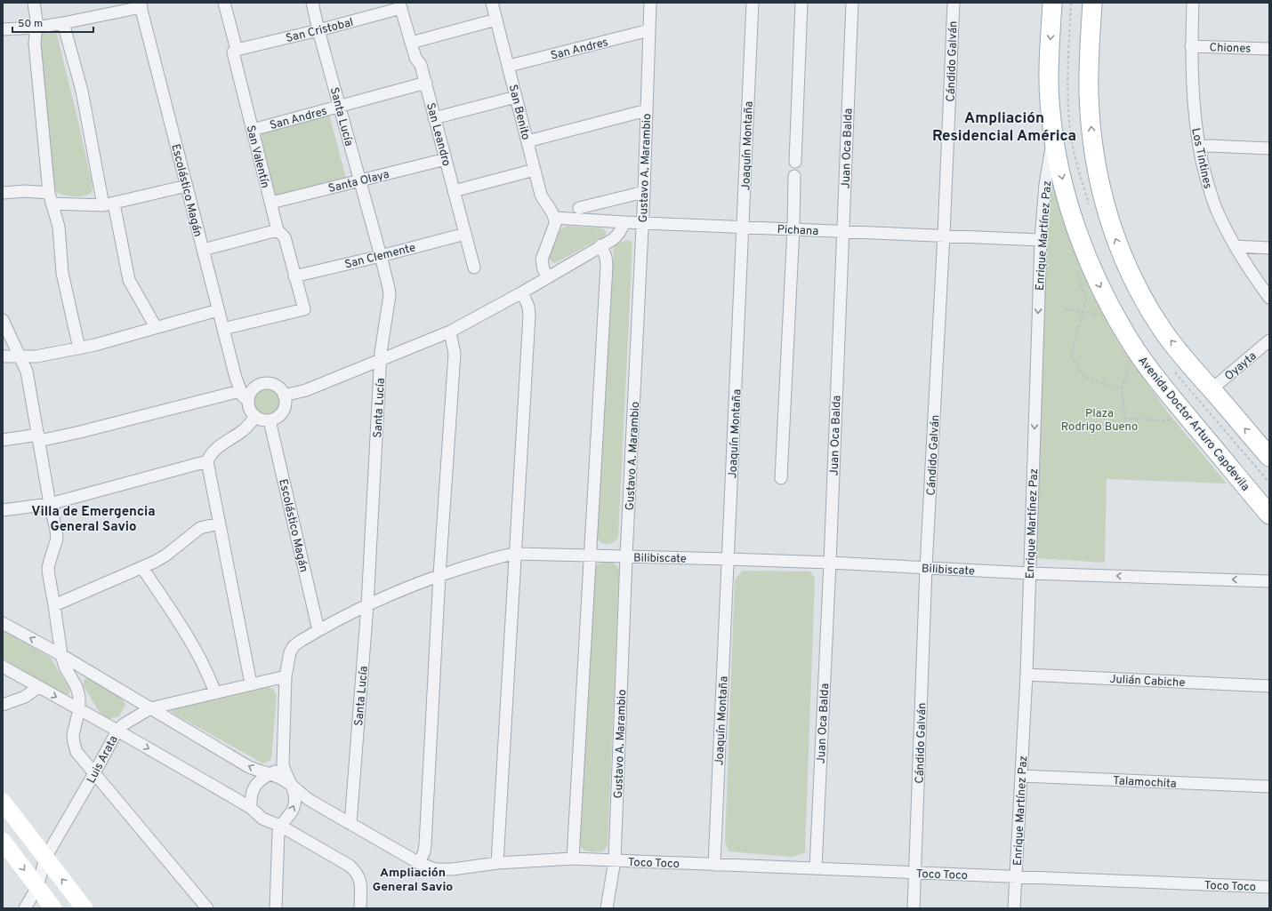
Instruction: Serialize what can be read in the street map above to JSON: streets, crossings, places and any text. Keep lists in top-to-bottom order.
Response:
{
  "streets": {
    "main road": ["Avenida Doctor Arturo Capdevila"],
    "street": [
      "San Cristobal",
      "Chiones",
      "San Andres",
      "Cándido Galván",
      "San Benito",
      "Santa Lucía",
      "San Leandro",
      "Joaquín Montaña",
      "Juan Oca Balda",
      "San Valentín",
      "Los Tintines",
      "Gustavo A. Marambio",
      "Santa Olaya",
      "Escolástico Magán",
      "Pichana",
      "Enrique Martínez Paz",
      "San Clemente",
      "Oyayta",
      "Bilibiscate",
      "Julián Cabiche",
      "Luis Arata",
      "Talamochita",
      "Toco Toco"
    ]
  },
  "crossings": [
    ["San Cristobal", "Santa Lucía"],
    ["San Cristobal", "San Leandro"],
    ["San Cristobal", "San Valentín"],
    ["Chiones", "Los Tintines"],
    ["San Andres", "San Benito"],
    ["San Andres", "Santa Lucía"],
    ["San Andres", "San Leandro"],
    ["San Andres", "San Valentín"],
    ["San Andres", "Gustavo A. Marambio"],
    ["Cándido Galván", "Pichana"],
    ["Cándido Galván", "Bilibiscate"],
    ["Cándido Galván", "Toco Toco"],
    ["San Benito", "Pichana"],
    ["Santa Lucía", "Santa Olaya"],
    ["Santa Lucía", "San Clemente"],
    ["Santa Lucía", "Bilibiscate"],
    ["Santa Lucía", "Toco Toco"],
    ["San Leandro", "Santa Olaya"],
    ["San Leandro", "San Clemente"],
    ["Joaquín Montaña", "Pichana"],
    ["Joaquín Montaña", "Bilibiscate"],
    ["Joaquín Montaña", "Toco Toco"],
    ["Juan Oca Balda", "Pichana"],
    ["Juan Oca Balda", "Bilibiscate"],
    ["Juan Oca Balda", "Toco Toco"],
    ["San Valentín", "Santa Olaya"],
    ["San Valentín", "Escolástico Magán"],
    ["San Valentín", "San Clemente"],
    ["Gustavo A. Marambio", "Pichana"],
    ["Gustavo A. Marambio", "Bilibiscate"],
    ["Gustavo A. Marambio", "Toco Toco"],
    ["Escolástico Magán", "Bilibiscate"],
    ["Pichana", "Enrique Martínez Paz"],
    ["Enrique Martínez Paz", "Avenida Doctor Arturo Capdevila"],
    ["Enrique Martínez Paz", "Bilibiscate"],
    ["Enrique Martínez Paz", "Julián Cabiche"],
    ["Enrique Martínez Paz", "Talamochita"],
    ["Enrique Martínez Paz", "Toco Toco"],
    ["Bilibiscate", "Luis Arata"]
  ],
  "one_way": ["Enrique Martínez Paz"],
  "districts": ["Ampliación Residencial América", "Villa de Emergencia General Savio", "Ampliación General Savio"],
  "parks": ["Plaza Rodrigo Bueno"],
  "scale_bar": "50 m"
}
